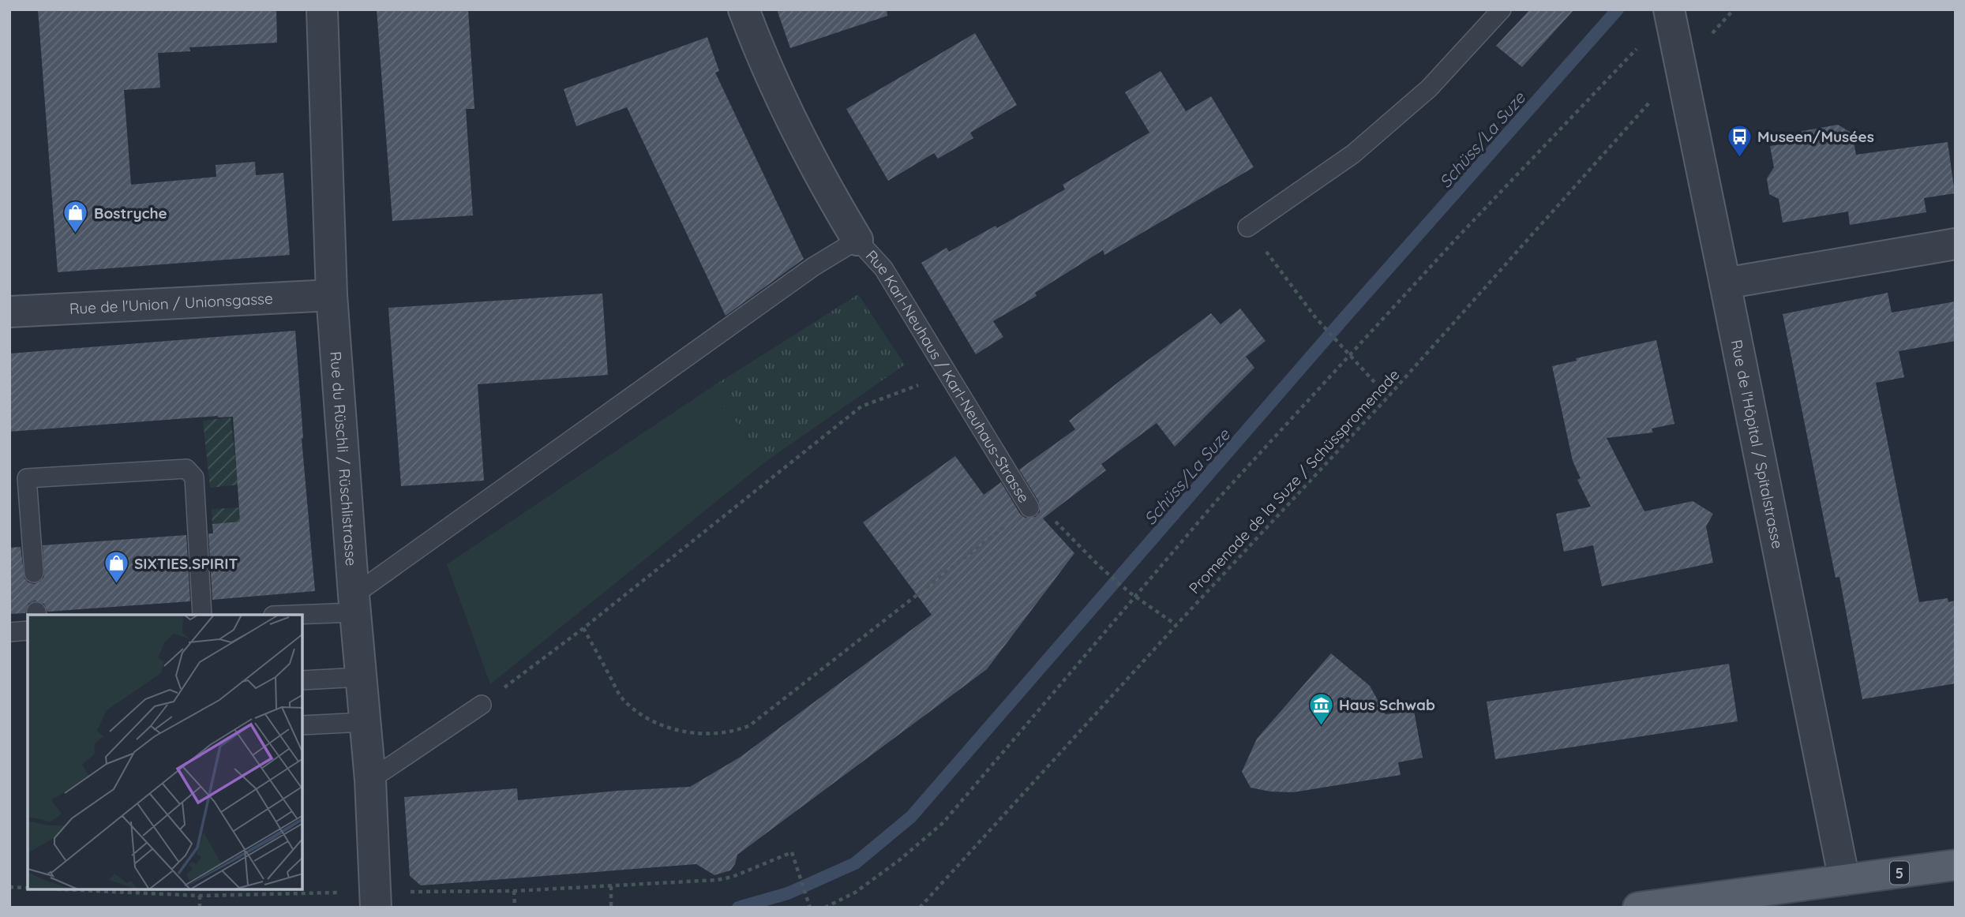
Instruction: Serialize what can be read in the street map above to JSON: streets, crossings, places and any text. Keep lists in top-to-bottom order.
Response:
{
  "streets": {
    "main road": ["5"],
    "street": [
      "Rue de l'Union / Unionsgasse",
      "Rue Karl-Neuhaus / Karl-Neuhaus-Strasse",
      "Rue de l'Hôpital / Spitalstrasse",
      "Rue du Rüschli / Rüschlistrasse"
    ],
    "path": ["Promenade de la Suze / Schüsspromenade"]
  },
  "crossings": [
    ["Rue de l'Union / Unionsgasse", "Rue du Rüschli / Rüschlistrasse"],
    ["Rue de l'Hôpital / Spitalstrasse", "Promenade de la Suze / Schüsspromenade"],
    ["Rue de l'Hôpital / Spitalstrasse", "5"]
  ],
  "water": ["Schüss/La Suze"],
  "places": {
    "bus stop": ["Museen/Musées"],
    "shop": ["Bostryche", "SIXTIES.SPIRIT"],
    "museum": ["Haus Schwab"]
  }
}
